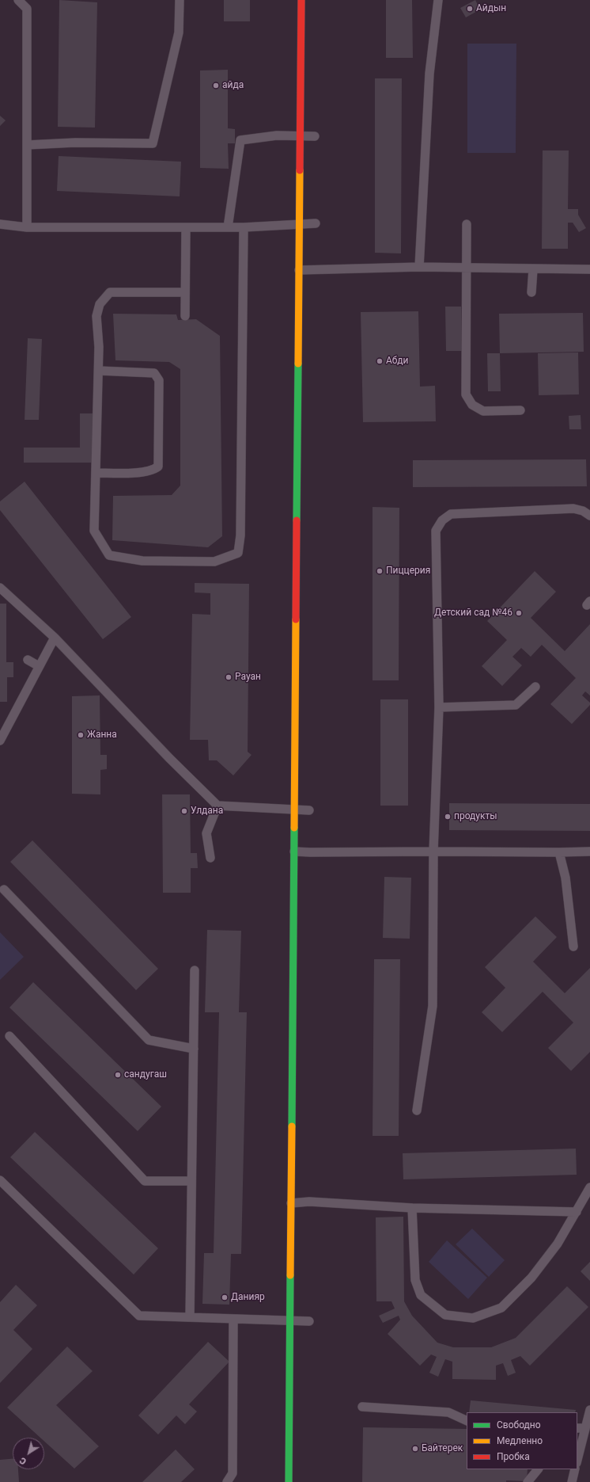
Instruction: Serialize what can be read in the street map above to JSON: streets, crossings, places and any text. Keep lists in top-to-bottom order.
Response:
{
  "places": [
    "Айдын",
    "айда",
    "Абди",
    "Пиццерия",
    "Детский сад №46",
    "Рауан",
    "Жанна",
    "Улдана",
    "продукты",
    "сандугаш",
    "Данияр",
    "Байтерек"
  ],
  "legend": ["Свободно", "Медленно", "Пробка"],
  "north": "bottom left"
}
